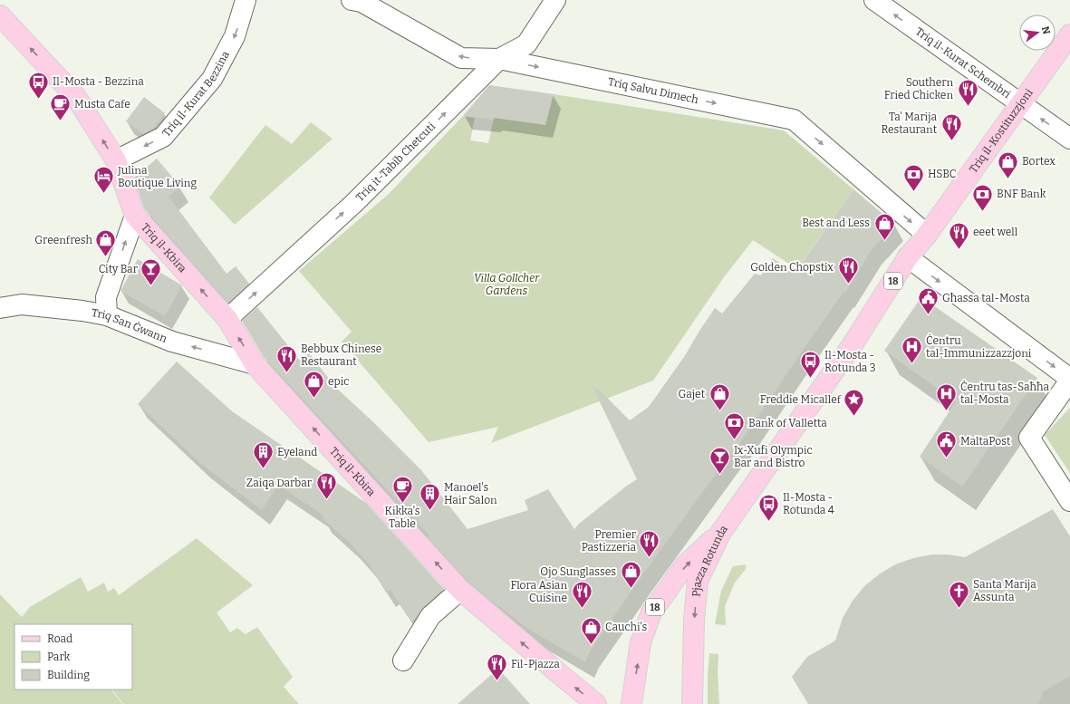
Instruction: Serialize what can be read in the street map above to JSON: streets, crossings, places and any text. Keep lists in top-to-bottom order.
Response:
{
  "streets": {
    "main road": [
      "Triq il-Kostituzzjoni",
      "Triq il-Kbira",
      "18",
      "Pjazza Rotunda"
    ],
    "street": [
      "Triq il-Kurat Schembri",
      "Triq Salvu Dimech",
      "Triq il-Kurat Bezzina",
      "Triq it-Tabib Chetcuti",
      "Triq San Ġwann"
    ]
  },
  "crossings": [
    ["Triq il-Kurat Schembri", "Triq il-Kostituzzjoni"],
    ["Triq Salvu Dimech", "Triq il-Kostituzzjoni"],
    ["Triq Salvu Dimech", "Triq it-Tabib Chetcuti"],
    ["Triq il-Kurat Bezzina", "Triq il-Kbira"],
    ["Triq il-Kostituzzjoni", "Pjazza Rotunda"],
    ["Triq it-Tabib Chetcuti", "Triq il-Kbira"],
    ["Triq il-Kbira", "Triq San Ġwann"]
  ],
  "one_way": [
    "Triq il-Kurat Schembri",
    "Triq il-Kurat Bezzina",
    "Triq it-Tabib Chetcuti",
    "Triq il-Kbira",
    "Triq San Ġwann"
  ],
  "parks": ["Villa Gollcher Gardens"],
  "places": {
    "bus stop": ["Il-Mosta - Bezzina", "Il-Mosta - Rotunda 3", "Il-Mosta - Rotunda 4"],
    "restaurant": [
      "Southern Fried Chicken",
      "Ta' Marija Restaurant",
      "eeet well",
      "Golden Chopstix",
      "Bebbux Chinese Restaurant",
      "Zaiqa Darbar",
      "Premier Pastizzeria",
      "Flora Asian Cuisine",
      "Fil-Pjazza"
    ],
    "cafe": ["Musta Cafe", "Kikka's Table"],
    "shop": [
      "Bortex",
      "Best and Less",
      "Greenfresh",
      "epic",
      "Gajet",
      "Ojo Sunglasses",
      "Cauchi's"
    ],
    "bank": ["HSBC", "BNF Bank", "Bank of Valletta"],
    "hotel": ["Julina Boutique Living"],
    "bar": ["City Bar", "Ix-Xufi Olympic Bar and Bistro"],
    "public building": ["Għassa tal-Mosta", "MaltaPost"],
    "hospital": ["Ċentru tal-Immunizzazzjoni", "Ċentru tas-Saħħa tal-Mosta"],
    "place": ["Freddie Micallef"],
    "building": ["Eyeland", "Manoel's Hair Salon"],
    "church": ["Santa Marija Assunta"]
  },
  "legend": ["Road", "Park", "Building"],
  "north": "right"
}
